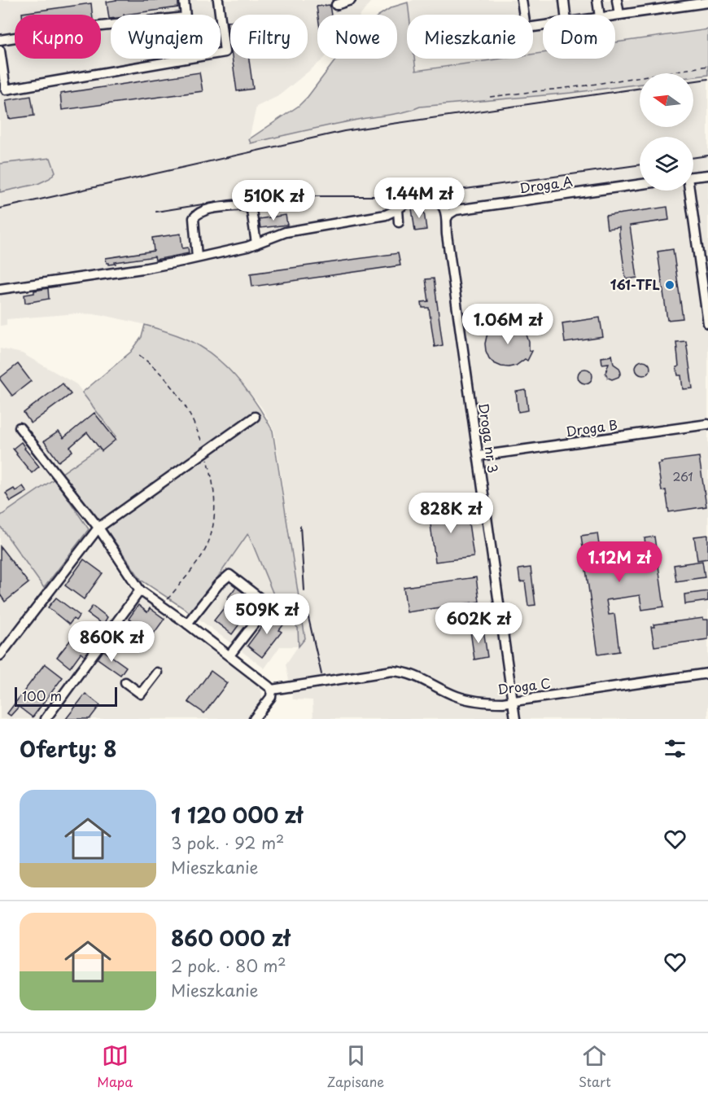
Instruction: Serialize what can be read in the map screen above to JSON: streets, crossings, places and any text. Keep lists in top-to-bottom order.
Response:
{
  "streets": {
    "street": [
      "Droga A",
      "Droga B",
      "Droga nr 3",
      "Droga C"
    ]
  },
  "crossings": [
    ["Droga A", "Droga nr 3"],
    ["Droga B", "Droga nr 3"],
    ["Droga nr 3", "Droga C"]
  ],
  "places": ["161-TFL"],
  "house_numbers": ["261"],
  "scale_bar": "100 m",
  "north": "left",
  "page": {
    "chip": [
      "Kupno",
      "Wynajem",
      "Filtry",
      "Nowe",
      "Mieszkanie",
      "Dom"
    ],
    "price": [
      "1.44M zł",
      "510K zł",
      "1.06M zł",
      "828K zł",
      "1.12M zł",
      "509K zł",
      "602K zł",
      "860K zł"
    ],
    "scale": "100 m",
    "heading": "Oferty: 8",
    "list": [
      {
        "name": "1 120 000 zł",
        "note": "3 pok. · 92 m² · Mieszkanie"
      },
      {
        "name": "860 000 zł",
        "note": "2 pok. · 80 m² · Mieszkanie"
      }
    ],
    "tabs": ["Mapa", "Zapisane", "Start"]
  }
}
